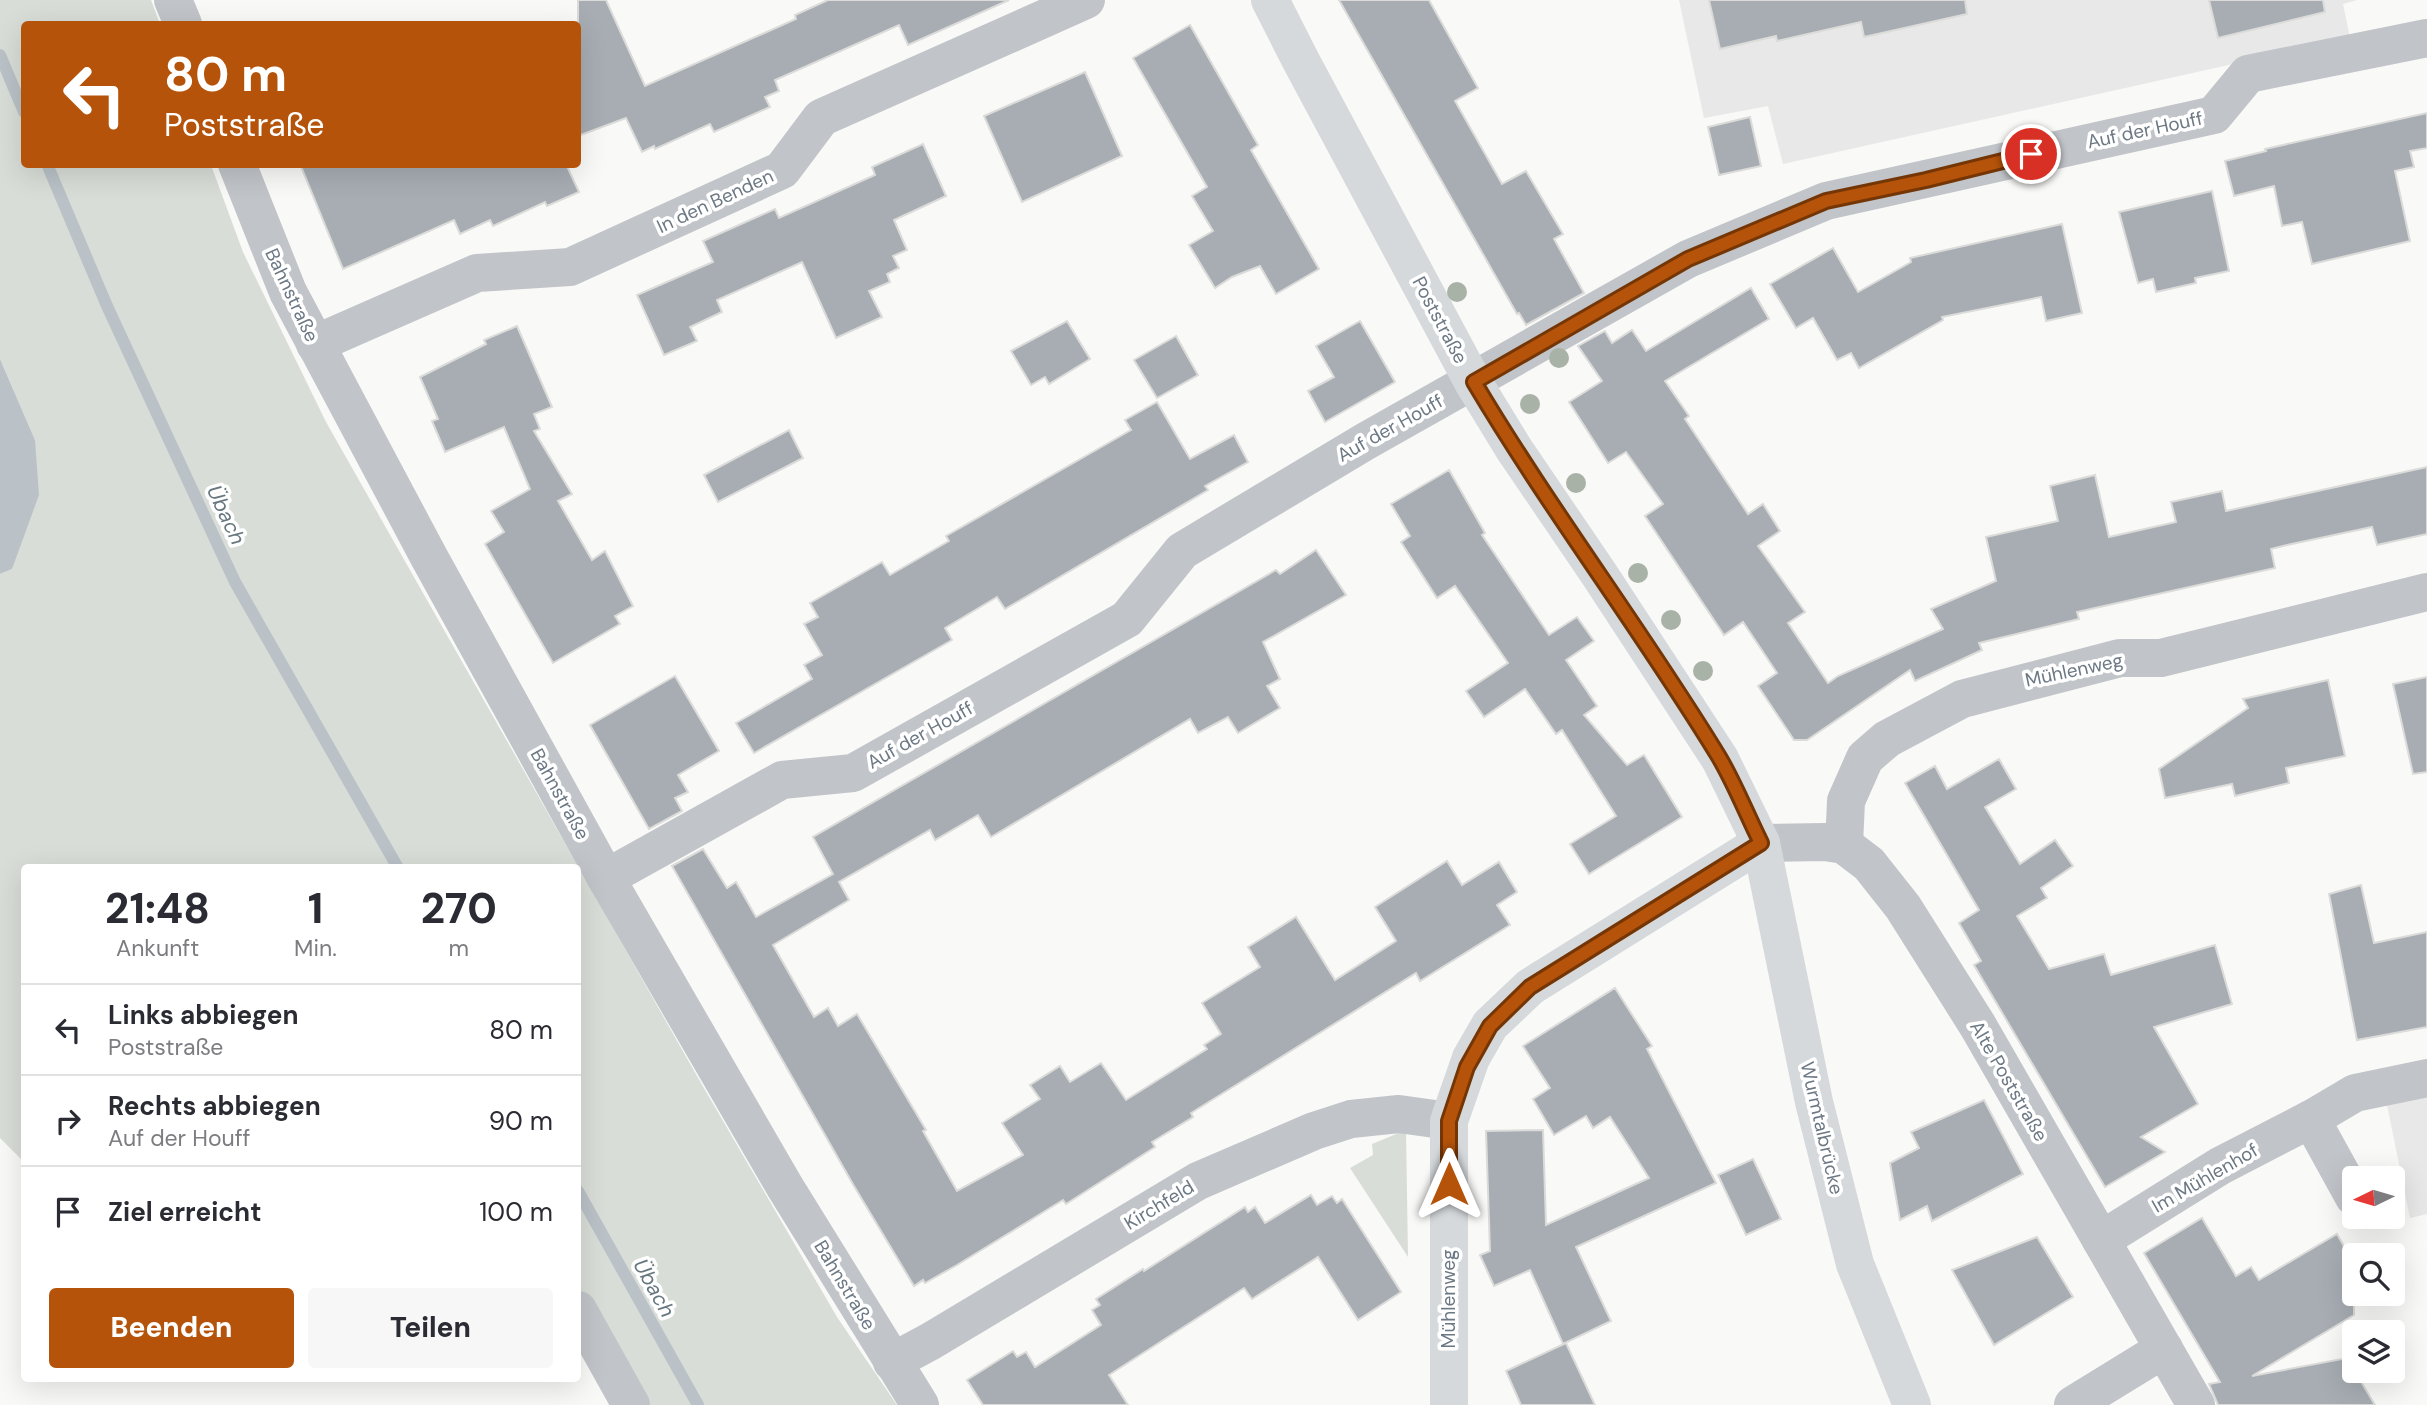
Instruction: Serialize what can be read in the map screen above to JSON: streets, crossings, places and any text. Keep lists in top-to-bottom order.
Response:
{
  "streets": {
    "main road": ["Poststraße", "Mühlenweg", "Wurmtalbrücke"],
    "street": [
      "Auf der Houff",
      "In den Benden",
      "Bahnstraße",
      "Alte Poststraße",
      "Im Mühlenhof",
      "Kirchfeld"
    ]
  },
  "crossings": [
    ["Auf der Houff", "Bahnstraße"],
    ["Auf der Houff", "Poststraße"],
    ["In den Benden", "Bahnstraße"],
    ["Bahnstraße", "Kirchfeld"],
    ["Poststraße", "Mühlenweg"],
    ["Poststraße", "Wurmtalbrücke"],
    ["Mühlenweg", "Alte Poststraße"],
    ["Mühlenweg", "Wurmtalbrücke"],
    ["Mühlenweg", "Kirchfeld"],
    ["Alte Poststraße", "Im Mühlenhof"]
  ],
  "water": ["Übach"],
  "north": "left",
  "page": {
    "turn": ["80 m", "Poststraße"],
    "eta": [
      "21:48",
      "Ankunft",
      "1",
      "Min.",
      "270",
      "m"
    ],
    "list": [
      {
        "name": "Links abbiegen",
        "note": "Poststraße",
        "value": "80 m"
      },
      {
        "name": "Rechts abbiegen",
        "note": "Auf der Houff",
        "value": "90 m"
      },
      {
        "name": "Ziel erreicht",
        "value": "100 m"
      }
    ],
    "buttons": ["Beenden", "Teilen"]
  }
}
